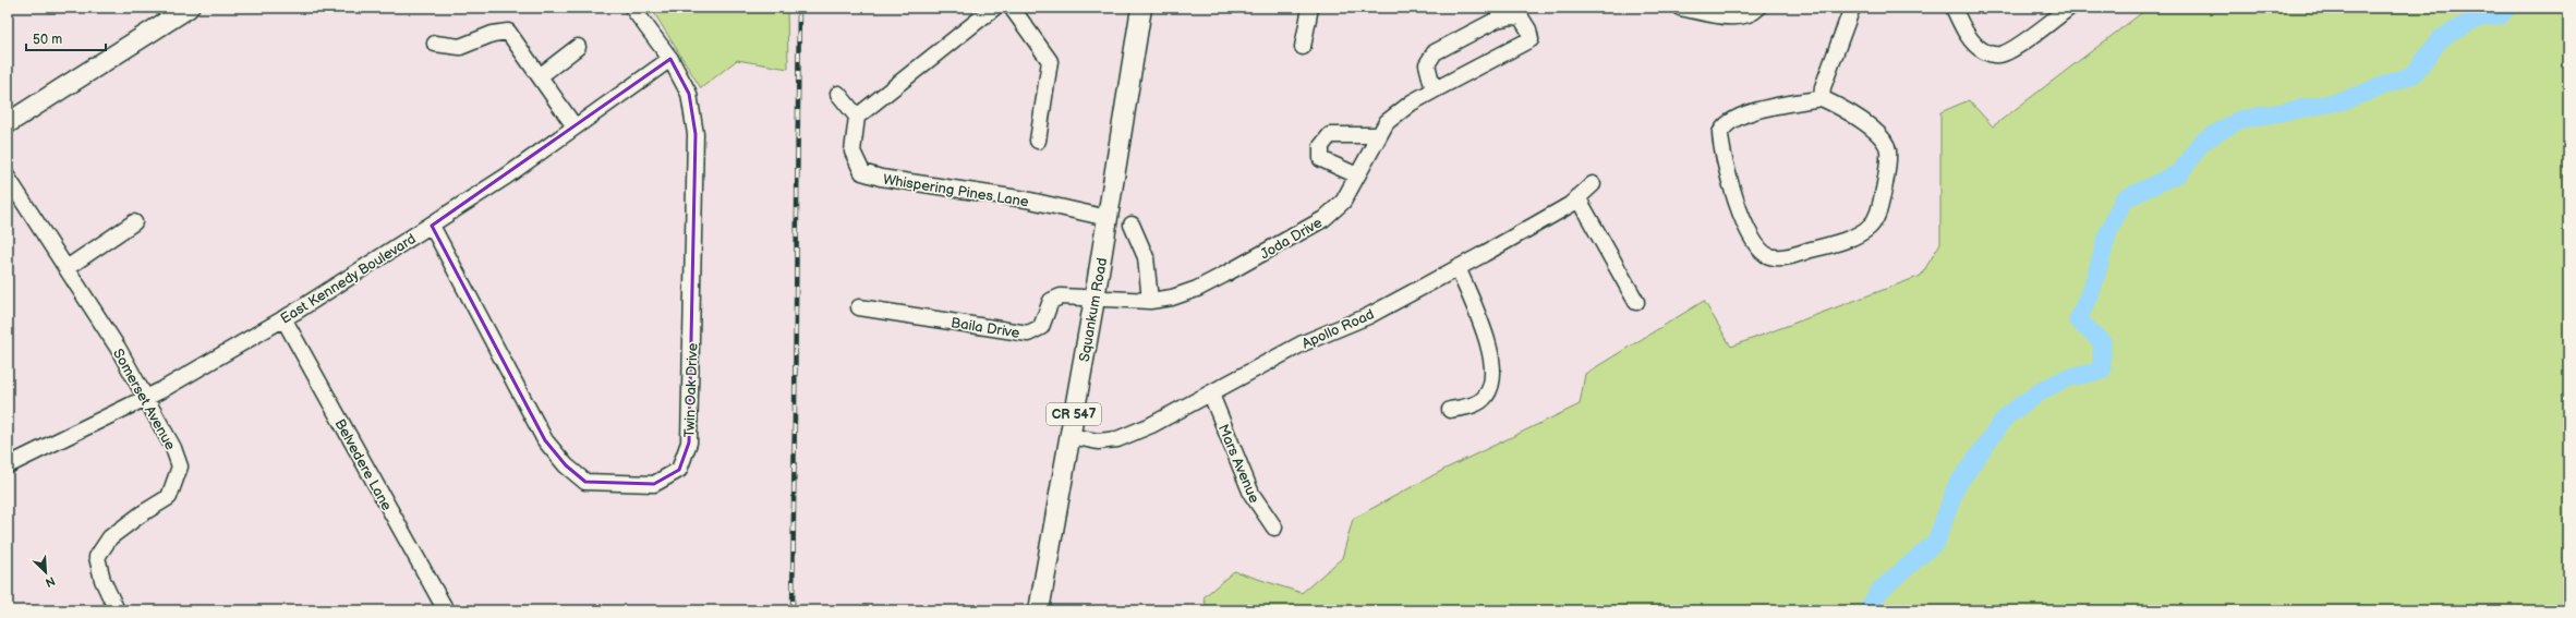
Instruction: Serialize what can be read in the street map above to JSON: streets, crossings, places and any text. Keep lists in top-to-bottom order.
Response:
{
  "streets": {
    "main road": ["Squankum Road", "CR 547"],
    "street": [
      "Whispering Pines Lane",
      "Joda Drive",
      "East Kennedy Boulevard",
      "Baila Drive",
      "Apollo Road",
      "Twin Oak Drive",
      "Somerset Avenue",
      "Mars Avenue",
      "Belvedere Lane"
    ]
  },
  "crossings": [
    ["Whispering Pines Lane", "Squankum Road"],
    ["Joda Drive", "Squankum Road"],
    ["Joda Drive", "Baila Drive"],
    ["East Kennedy Boulevard", "Twin Oak Drive"],
    ["East Kennedy Boulevard", "Somerset Avenue"],
    ["East Kennedy Boulevard", "Belvedere Lane"],
    ["Squankum Road", "Baila Drive"],
    ["Squankum Road", "Apollo Road"],
    ["Apollo Road", "Mars Avenue"]
  ],
  "scale_bar": "50 m",
  "north": "bottom right"
}
